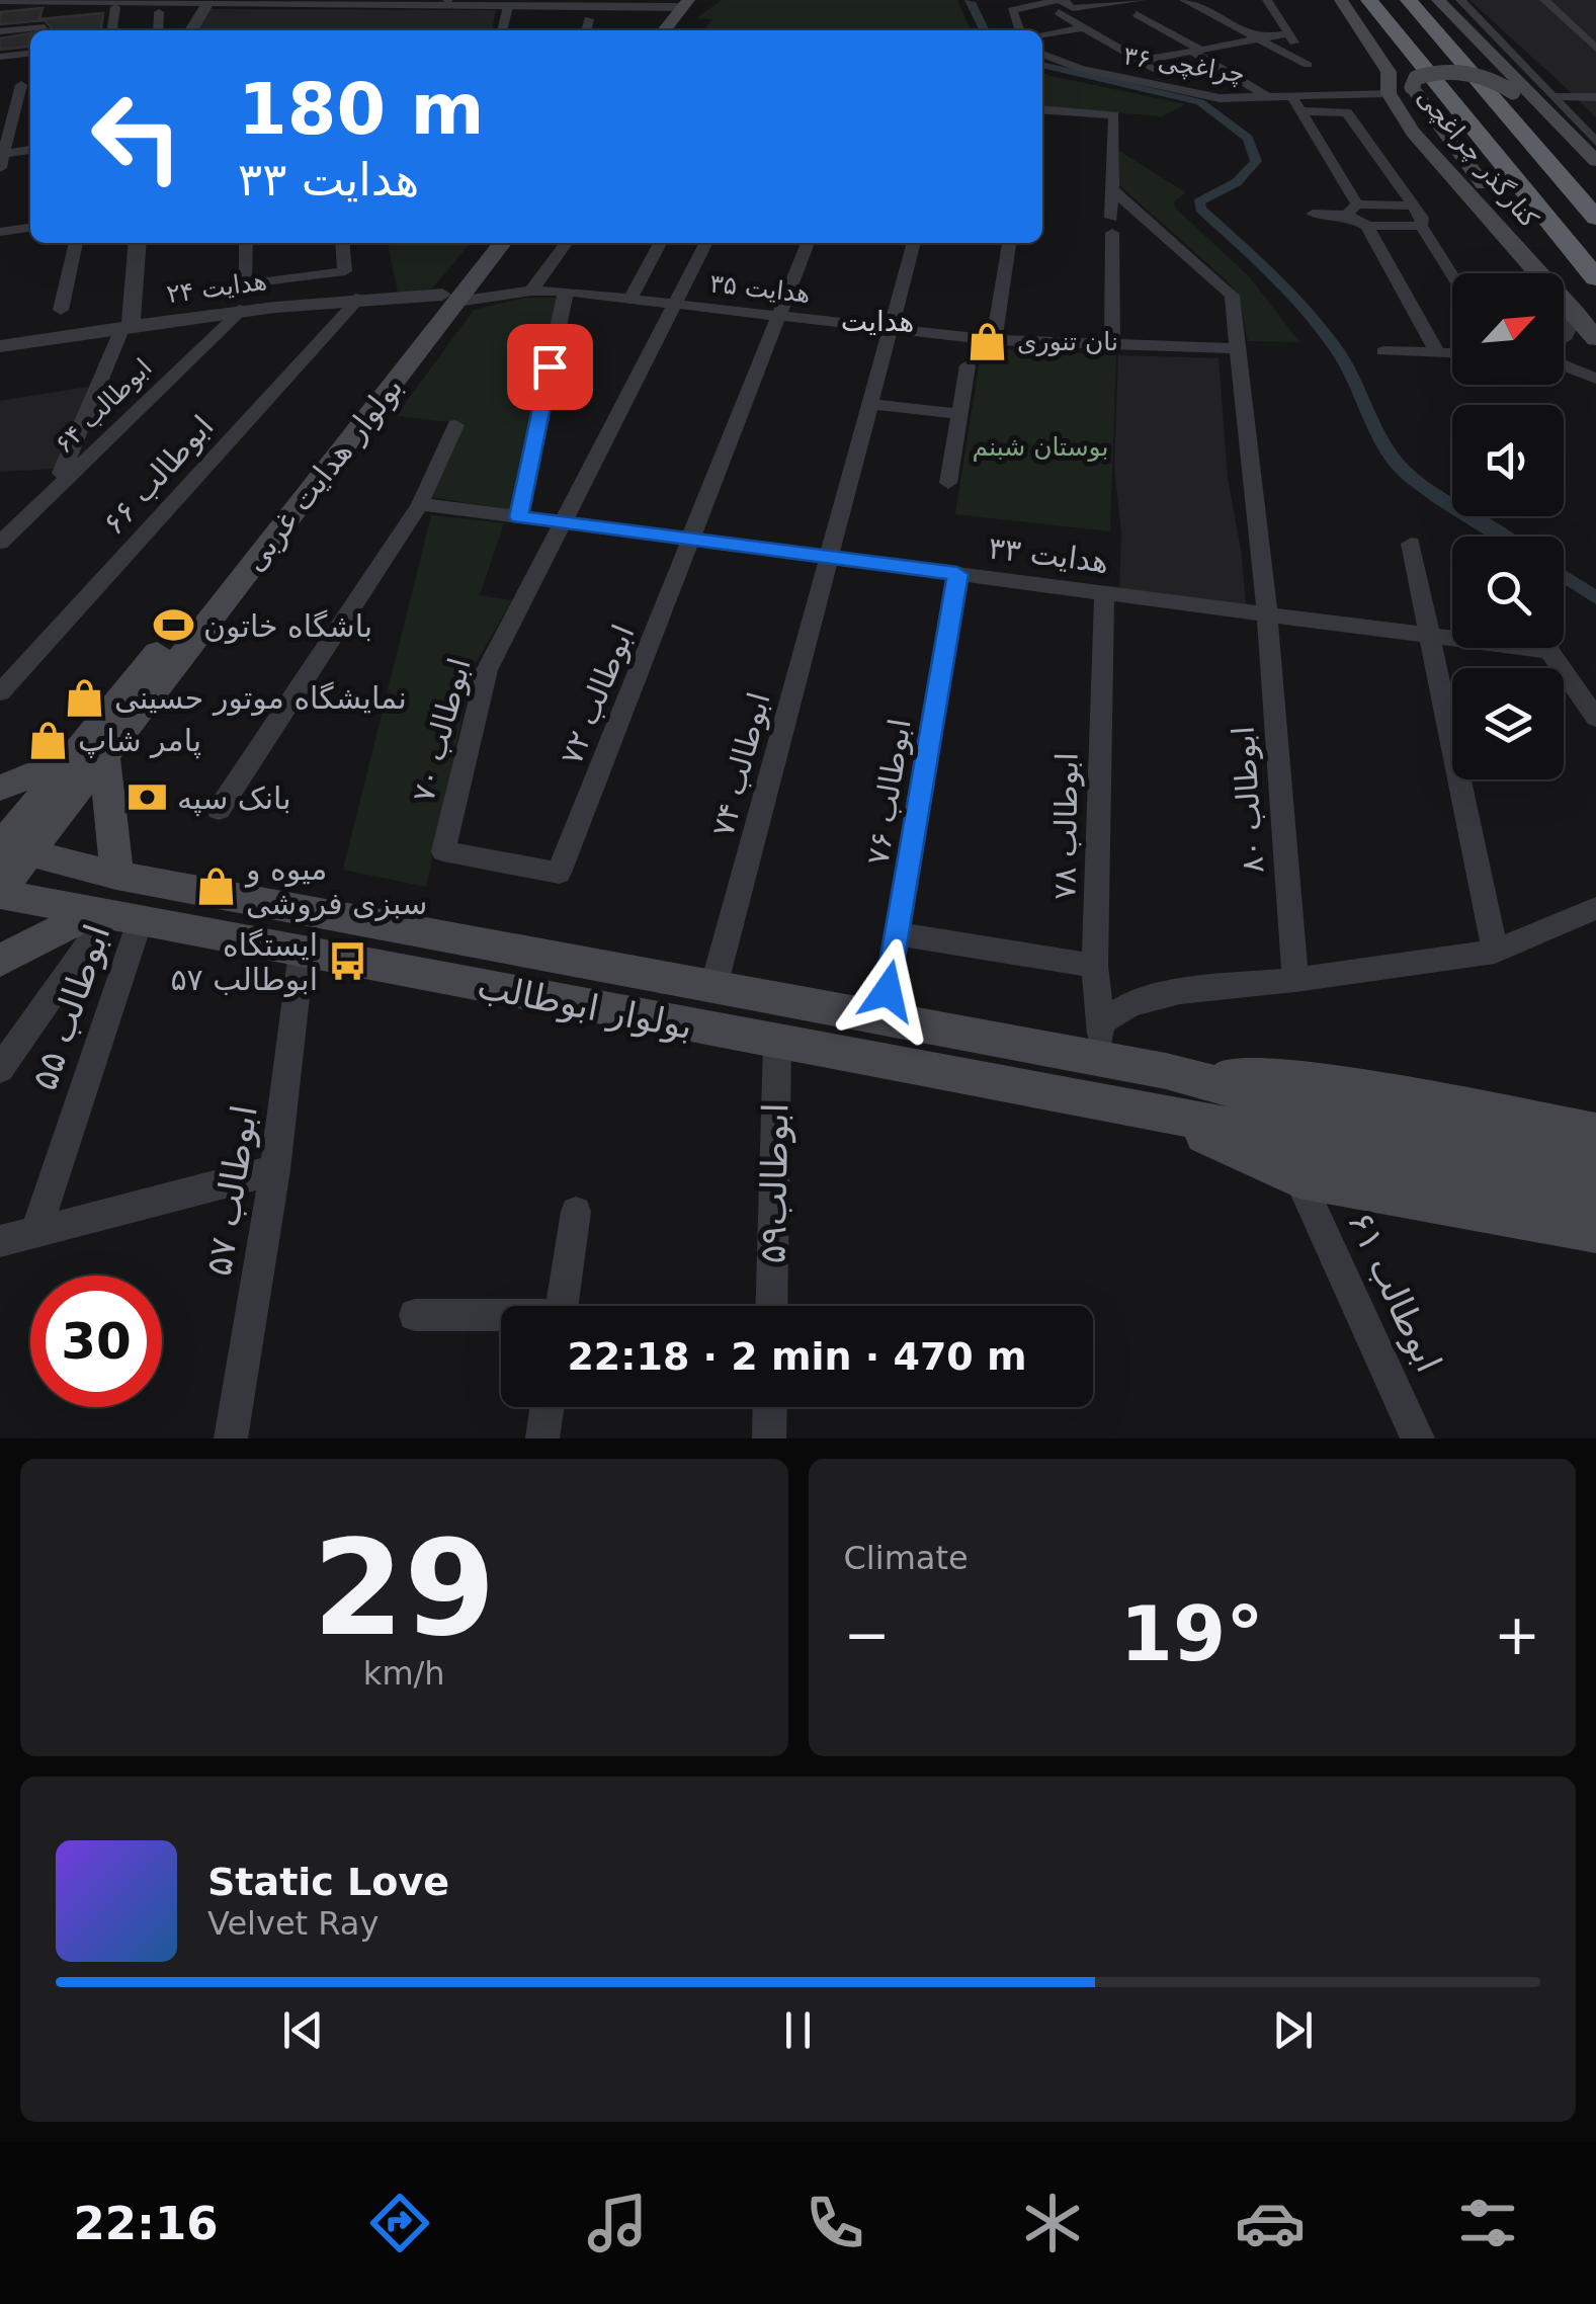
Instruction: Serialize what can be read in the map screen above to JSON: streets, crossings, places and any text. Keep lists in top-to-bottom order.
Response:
{
  "streets": {
    "main road": ["کنارگذر چراغچی", "بولوار هدایت غربی", "بولوار ابوطالب"],
    "street": [
      "چراغچی ۳۶",
      "هدایت ۲۴",
      "هدایت ۳۵",
      "ابوطالب ۶۴",
      "ابوطالب ۶۶",
      "هدایت ۳۳",
      "ابوطالب ۷۲",
      "ابوطالب ۷۰",
      "ابوطالب ۷۴",
      "ابوطالب ۷۶",
      "ابوطالب ۸۰",
      "ابوطالب ۷۸",
      "ابوطالب ۵۵",
      "ابوطالب۵۹",
      "ابوطالب ۵۷",
      "ابوطالب ۶۱"
    ]
  },
  "crossings": [
    ["چراغچی ۳۶", "کنارگذر چراغچی"],
    ["هدایت ۲۴", "هدایت ۳۵"],
    ["هدایت ۲۴", "ابوطالب ۶۴"],
    ["هدایت ۲۴", "بولوار هدایت غربی"],
    ["هدایت ۲۴", "ابوطالب ۶۶"],
    ["هدایت ۳۵", "بولوار هدایت غربی"],
    ["هدایت ۳۵", "ابوطالب ۷۲"],
    ["هدایت ۳۵", "ابوطالب ۷۴"],
    ["هدایت ۳۵", "ابوطالب ۸۰"],
    ["بولوار هدایت غربی", "بولوار ابوطالب"],
    ["هدایت ۳۳", "ابوطالب ۷۲"],
    ["هدایت ۳۳", "ابوطالب ۷۰"],
    ["هدایت ۳۳", "ابوطالب ۷۴"],
    ["هدایت ۳۳", "ابوطالب ۷۶"],
    ["هدایت ۳۳", "ابوطالب ۸۰"],
    ["هدایت ۳۳", "ابوطالب ۷۸"],
    ["ابوطالب ۷۲", "ابوطالب ۷۰"],
    ["ابوطالب ۷۴", "بولوار ابوطالب"],
    ["ابوطالب ۷۶", "بولوار ابوطالب"],
    ["ابوطالب ۷۸", "بولوار ابوطالب"],
    ["بولوار ابوطالب", "ابوطالب ۵۵"],
    ["بولوار ابوطالب", "ابوطالب۵۹"],
    ["بولوار ابوطالب", "ابوطالب ۵۷"]
  ],
  "districts": ["هدایت"],
  "parks": ["بوستان شبنم"],
  "places": {
    "shop": [
      "نان تنوری",
      "نمایشگاه موتور حسینی",
      "پامر شاپ",
      "میوه و سبزی فروشی"
    ],
    "sports": ["باشگاه خاتون"],
    "bank": ["بانک سپه"],
    "bus stop": ["ایستگاه ابوطالب ۵۷"]
  },
  "north": "top right",
  "page": {
    "turn": ["180 m", "هدایت ۳۳"],
    "limit": "30",
    "trip": "22:18 · 2 min · 470 m",
    "tile": [
      ["29", "km/h"],
      "Climate"
    ],
    "heat": ["−", "19°", "+"],
    "song": ["Static Love", "Velvet Ray"],
    "tabs": "22:16"
  }
}
